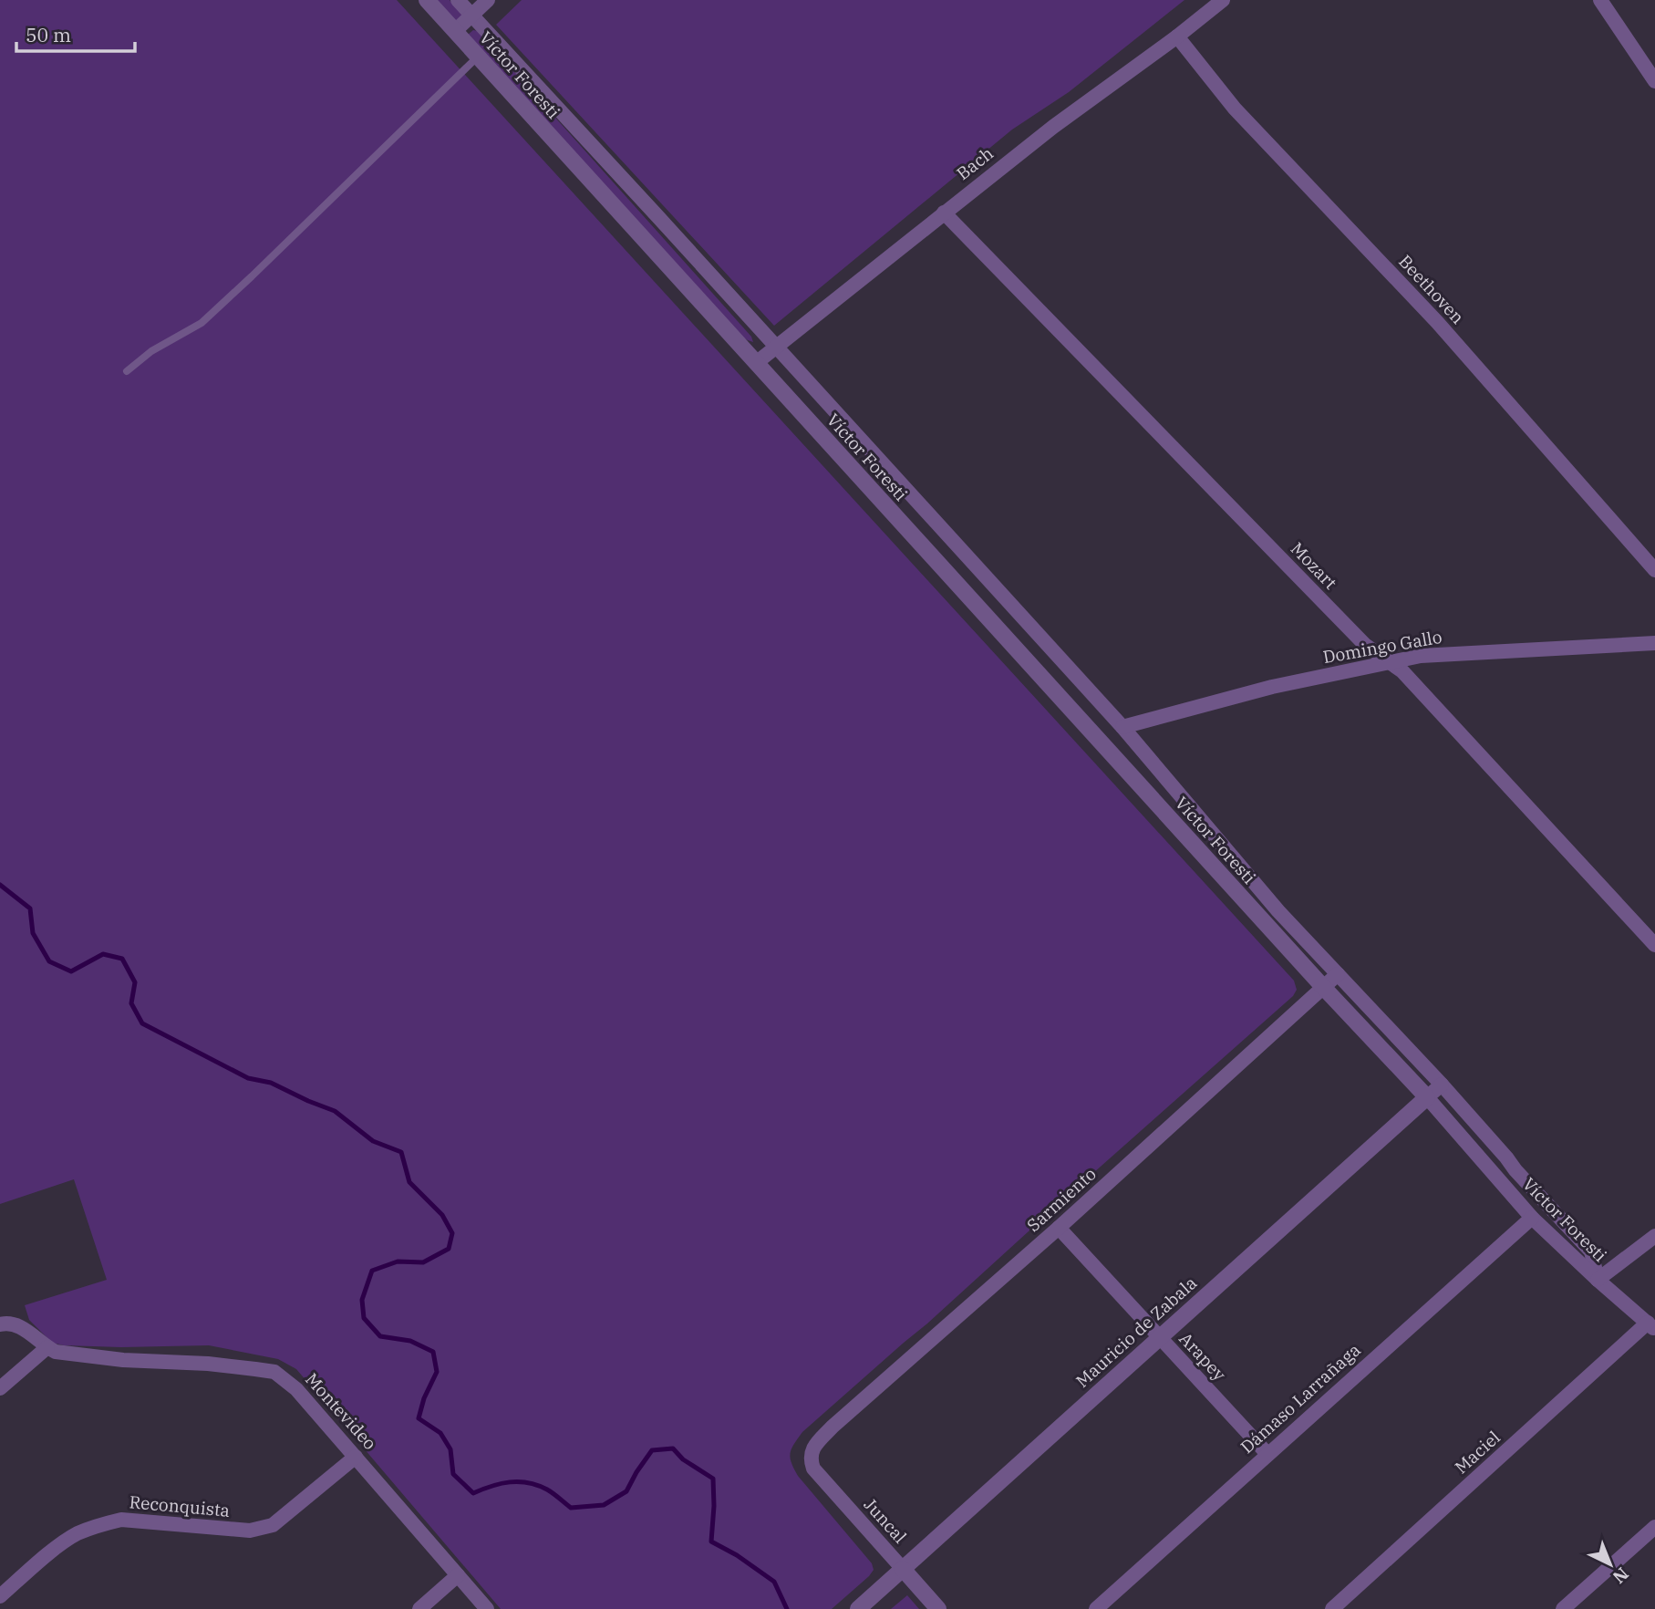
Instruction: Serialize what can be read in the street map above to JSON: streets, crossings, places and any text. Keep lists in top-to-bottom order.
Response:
{
  "streets": {
    "street": [
      "Víctor Foresti",
      "Bach",
      "Beethoven",
      "Mozart",
      "Domingo Gallo",
      "Sarmiento",
      "Mauricio de Zabala",
      "Arapey",
      "Dámaso Larrañaga",
      "Montevideo",
      "Maciel",
      "Reconquista",
      "Juncal"
    ]
  },
  "crossings": [
    ["Víctor Foresti", "Bach"],
    ["Víctor Foresti", "Domingo Gallo"],
    ["Víctor Foresti", "Sarmiento"],
    ["Víctor Foresti", "Mauricio de Zabala"],
    ["Víctor Foresti", "Dámaso Larrañaga"],
    ["Bach", "Beethoven"],
    ["Bach", "Mozart"],
    ["Mozart", "Domingo Gallo"],
    ["Sarmiento", "Arapey"],
    ["Sarmiento", "Juncal"],
    ["Mauricio de Zabala", "Arapey"],
    ["Mauricio de Zabala", "Juncal"],
    ["Arapey", "Dámaso Larrañaga"],
    ["Montevideo", "Reconquista"]
  ],
  "scale_bar": "50 m",
  "north": "bottom right"
}
